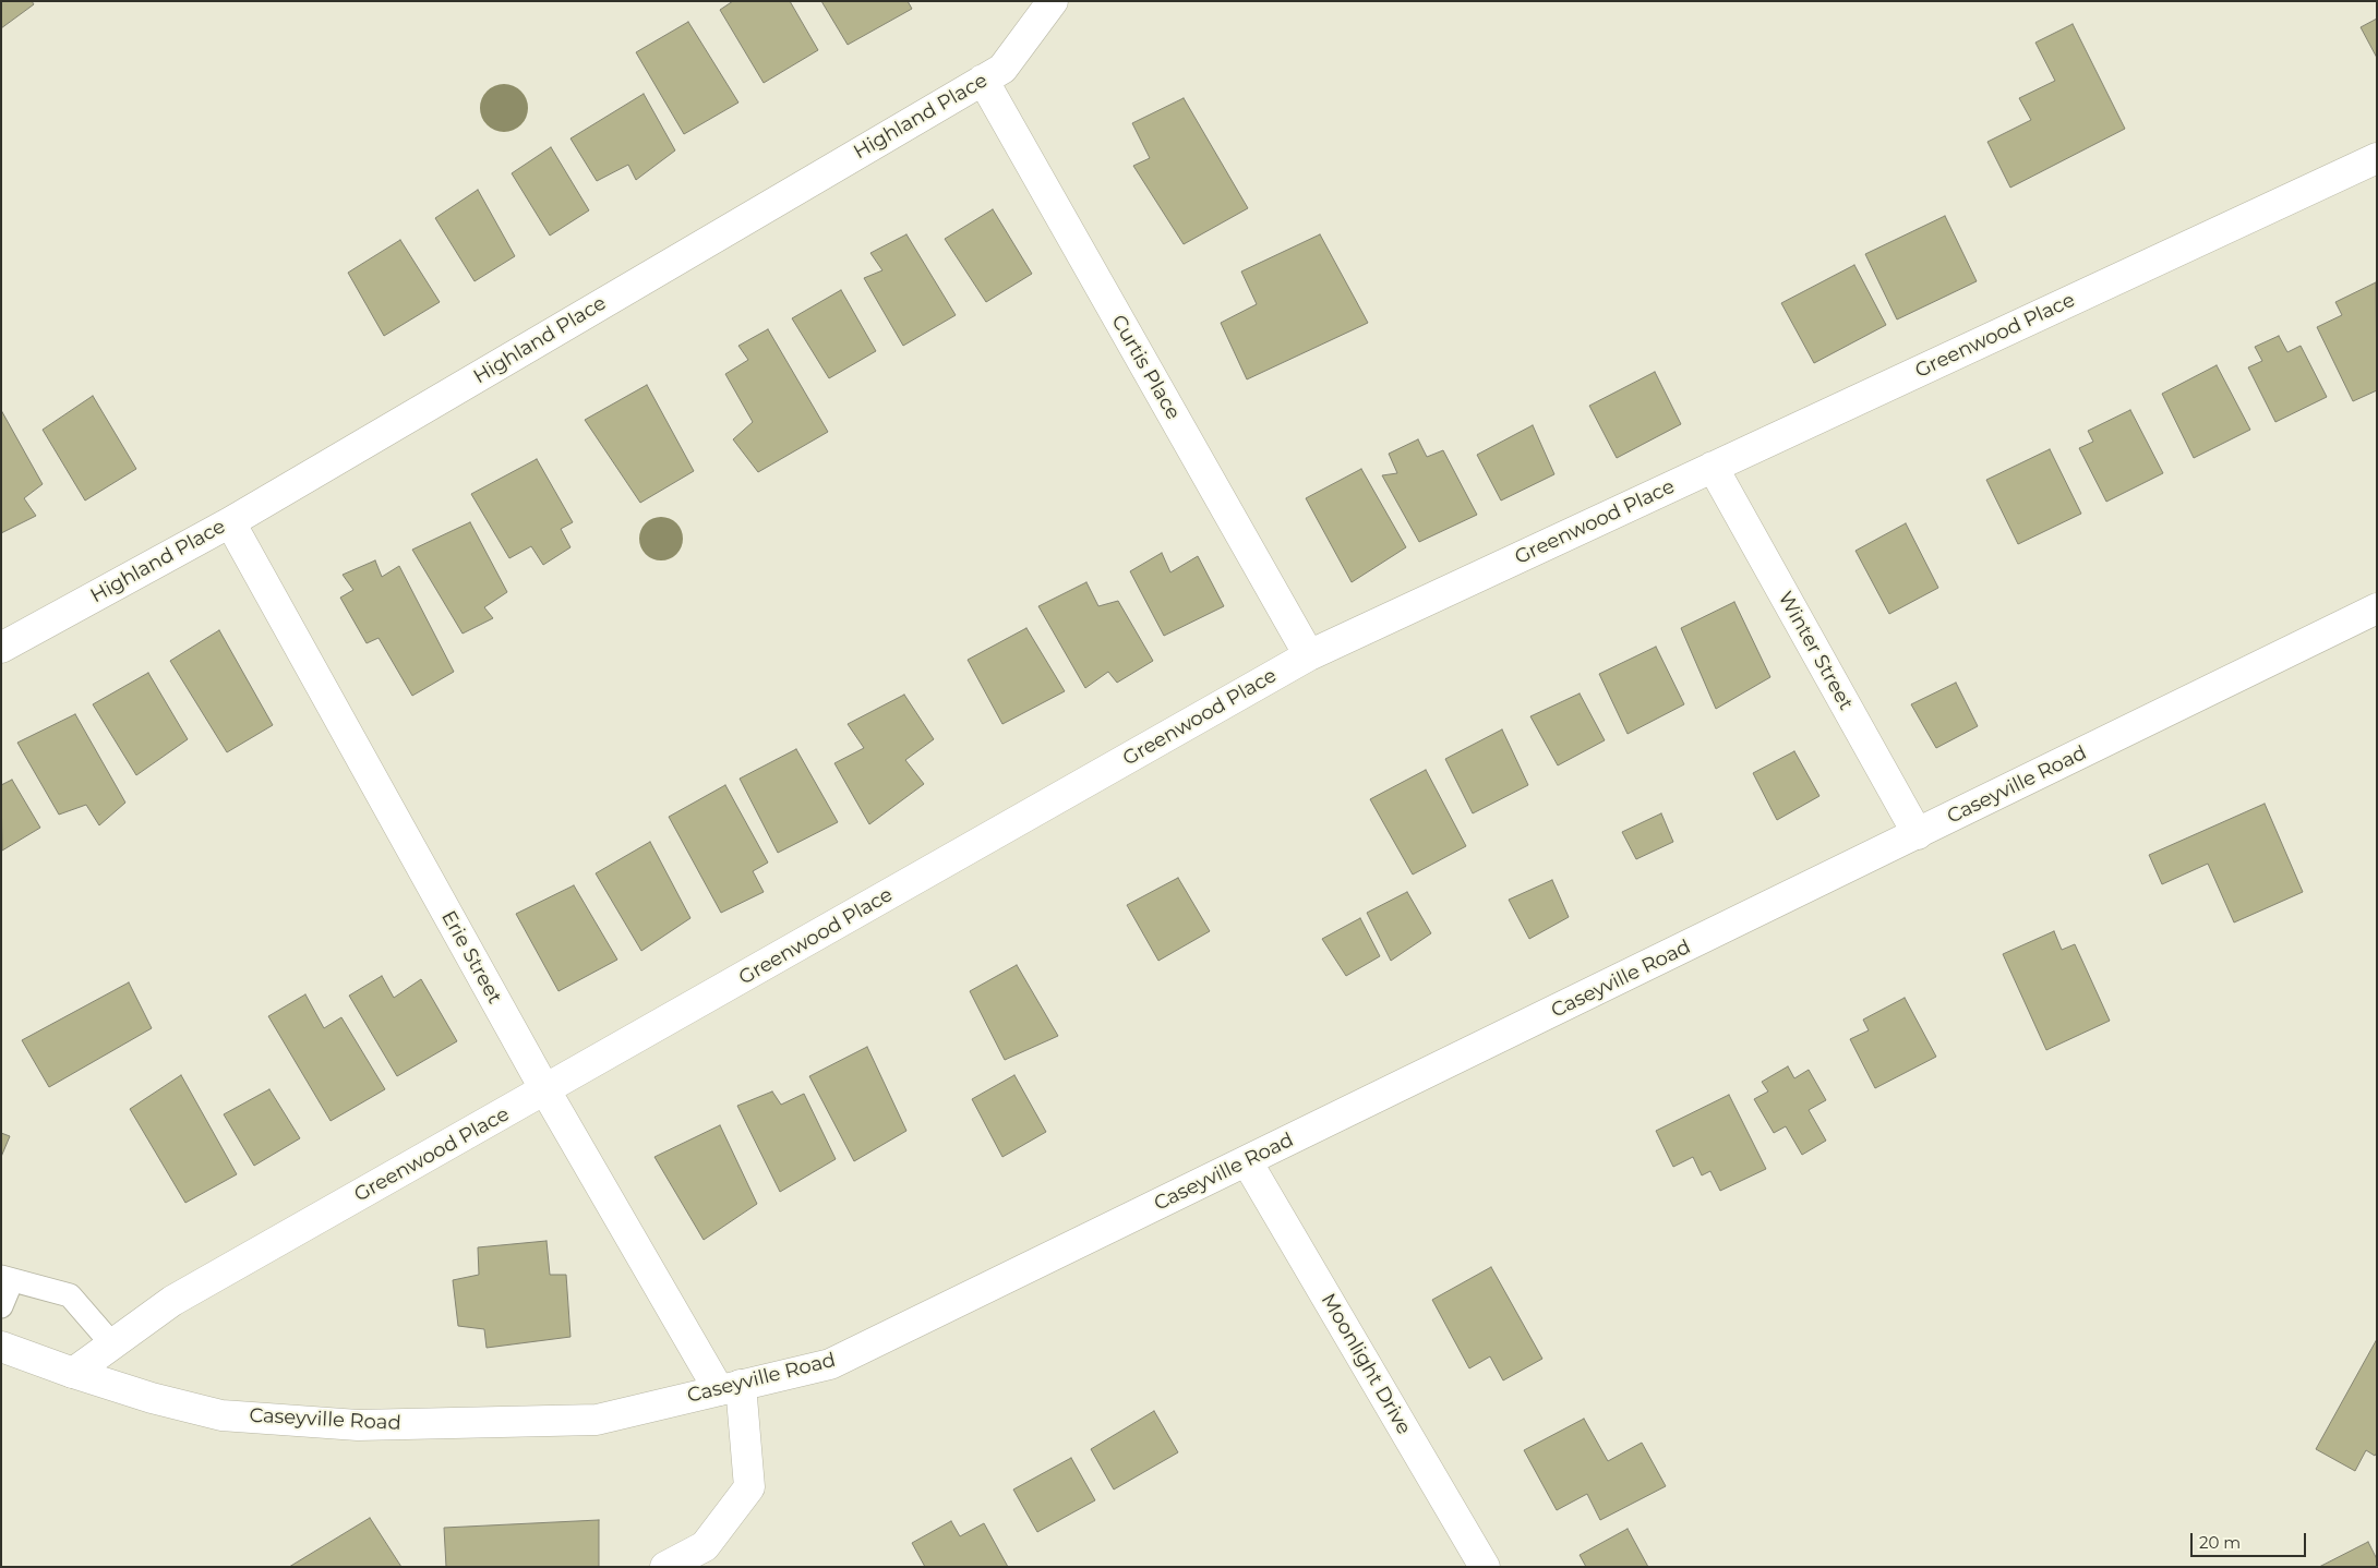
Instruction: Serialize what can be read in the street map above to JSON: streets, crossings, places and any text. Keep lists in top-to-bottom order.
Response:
{
  "streets": {
    "street": [
      "Highland Place",
      "Greenwood Place",
      "Curtis Place",
      "Winter Street",
      "Caseyville Road",
      "Erie Street",
      "Moonlight Drive"
    ]
  },
  "crossings": [
    ["Highland Place", "Curtis Place"],
    ["Highland Place", "Erie Street"],
    ["Greenwood Place", "Curtis Place"],
    ["Greenwood Place", "Winter Street"],
    ["Greenwood Place", "Caseyville Road"],
    ["Greenwood Place", "Erie Street"],
    ["Winter Street", "Caseyville Road"],
    ["Caseyville Road", "Erie Street"],
    ["Caseyville Road", "Moonlight Drive"]
  ],
  "scale_bar": "20 m"
}
